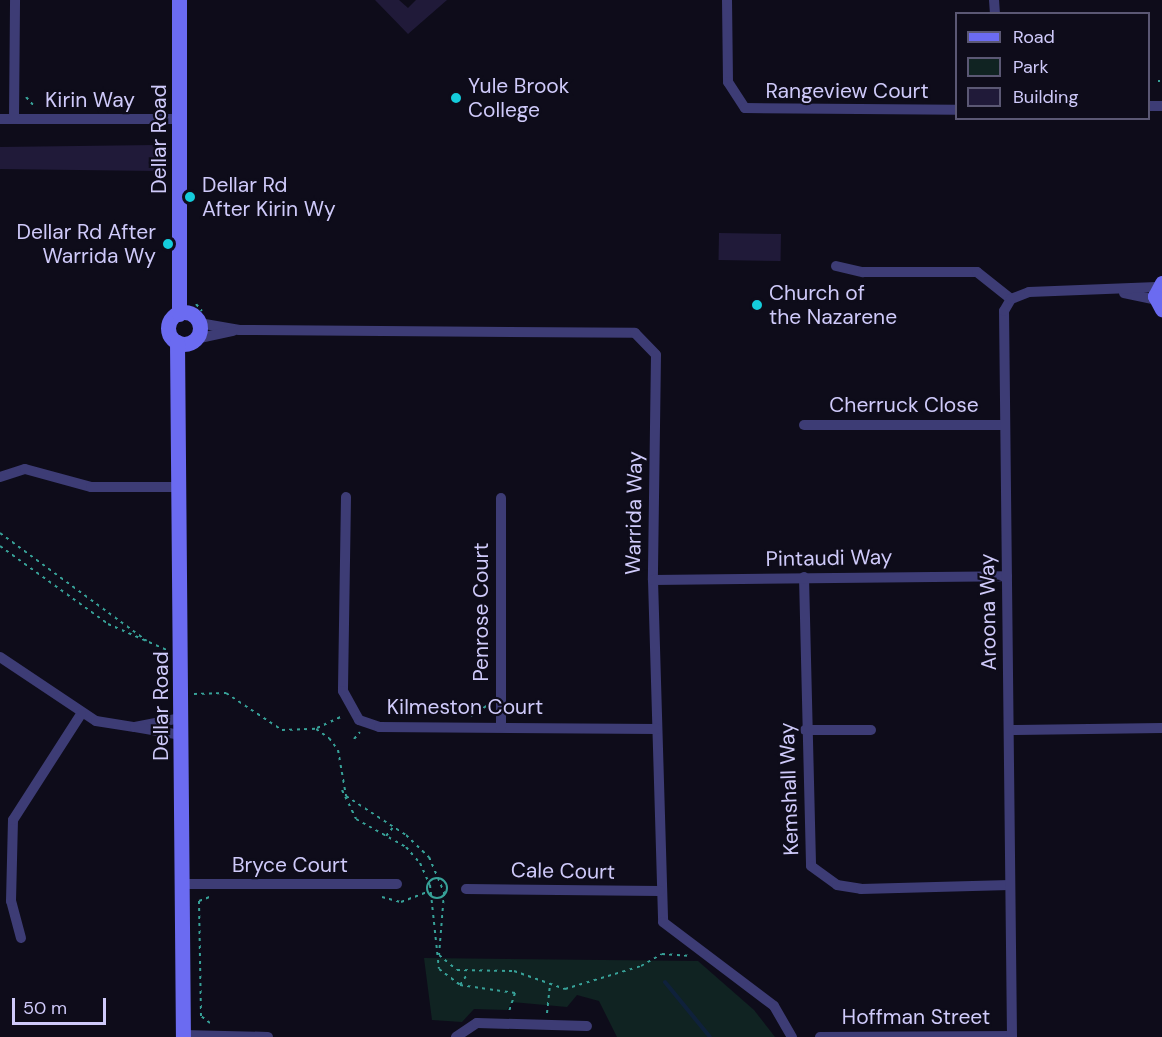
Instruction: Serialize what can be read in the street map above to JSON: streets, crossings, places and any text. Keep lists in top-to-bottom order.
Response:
{
  "streets": {
    "main road": ["Dellar Road"],
    "street": [
      "Rangeview Court",
      "Kirin Way",
      "Cherruck Close",
      "Warrida Way",
      "Pintaudi Way",
      "Penrose Court",
      "Aroona Way",
      "Kilmeston Court",
      "Kemshall Way",
      "Bryce Court",
      "Cale Court",
      "Hoffman Street"
    ]
  },
  "crossings": [
    ["Kirin Way", "Dellar Road"],
    ["Dellar Road", "Warrida Way"],
    ["Dellar Road", "Bryce Court"],
    ["Cherruck Close", "Aroona Way"],
    ["Warrida Way", "Pintaudi Way"],
    ["Warrida Way", "Kilmeston Court"],
    ["Warrida Way", "Cale Court"],
    ["Pintaudi Way", "Aroona Way"],
    ["Pintaudi Way", "Kemshall Way"],
    ["Penrose Court", "Kilmeston Court"],
    ["Aroona Way", "Kemshall Way"],
    ["Aroona Way", "Hoffman Street"]
  ],
  "places": [
    "Yule Brook College",
    "Dellar Rd After Kirin Wy",
    "Dellar Rd After Warrida Wy",
    "Church of the Nazarene"
  ],
  "legend": ["Road", "Park", "Building"],
  "scale_bar": "50 m"
}
